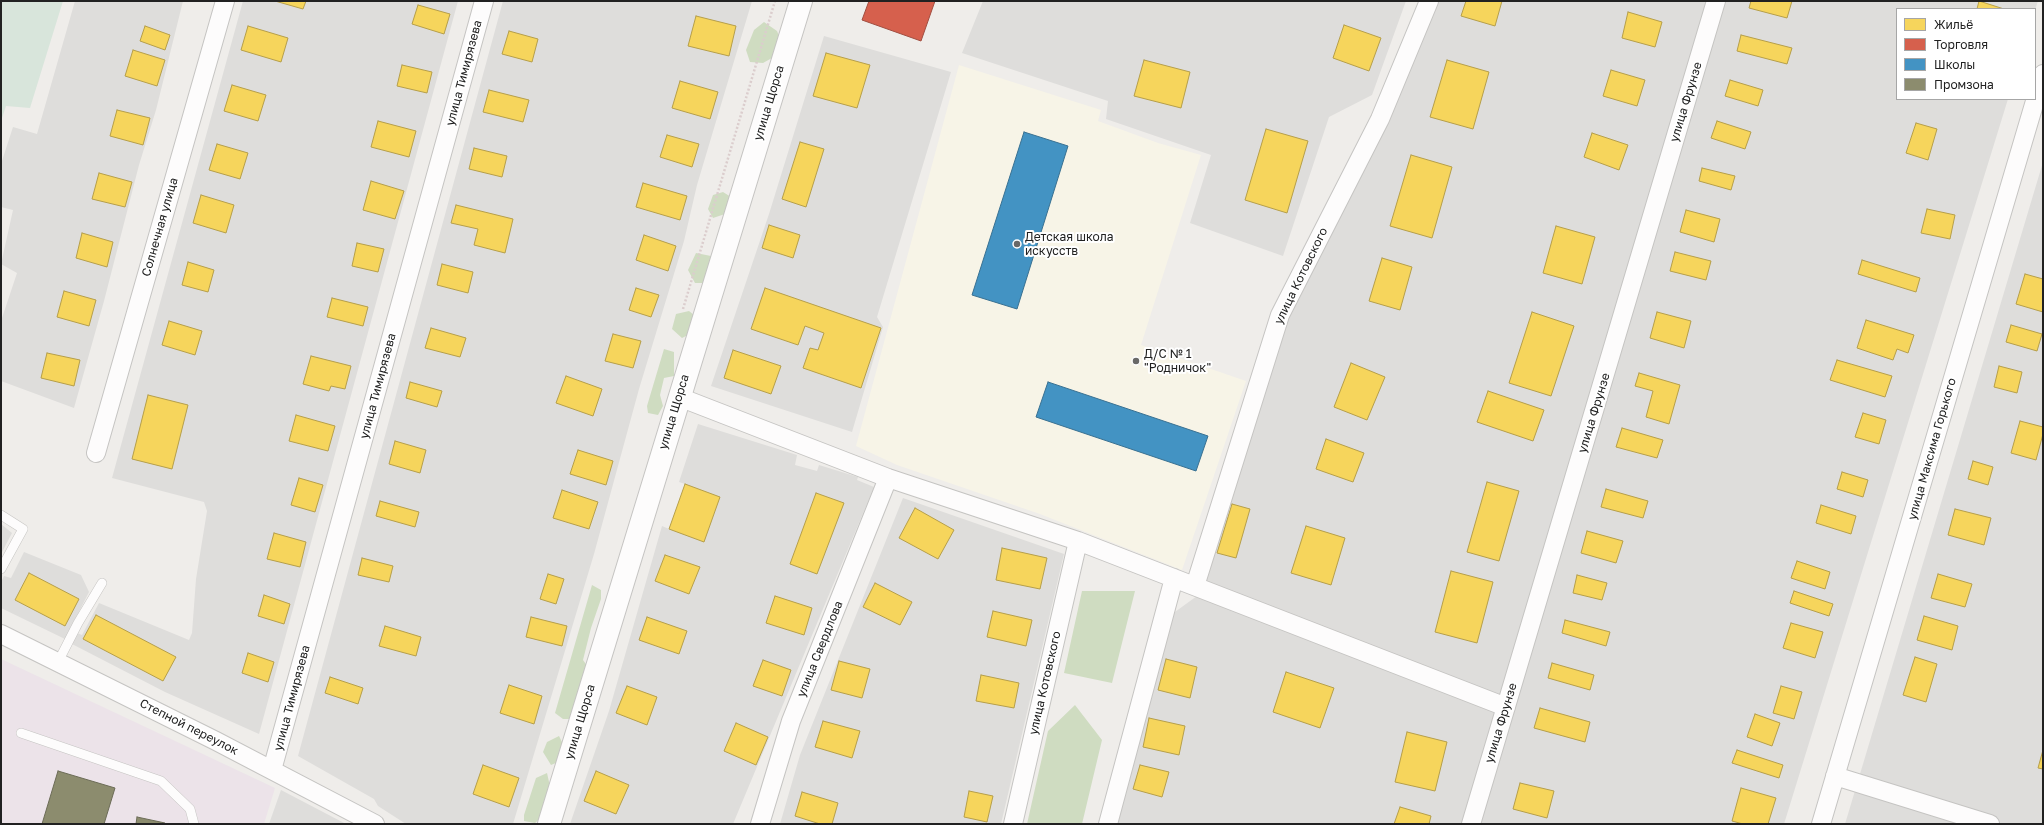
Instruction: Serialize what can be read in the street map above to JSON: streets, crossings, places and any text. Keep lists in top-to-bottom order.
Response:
{
  "streets": {
    "street": [
      "улица Тимирязева",
      "улица Фрунзе",
      "улица Щорса",
      "Солнечная улица",
      "улица Котовского",
      "улица Максима Горького",
      "улица Свердлова",
      "Степной переулок"
    ]
  },
  "crossings": [
    ["улица Тимирязева", "Степной переулок"]
  ],
  "places": ["Детская школа искусств", "Д/С № 1 \"Родничок\""],
  "legend": [
    "Жильё",
    "Торговля",
    "Школы",
    "Промзона"
  ]
}
